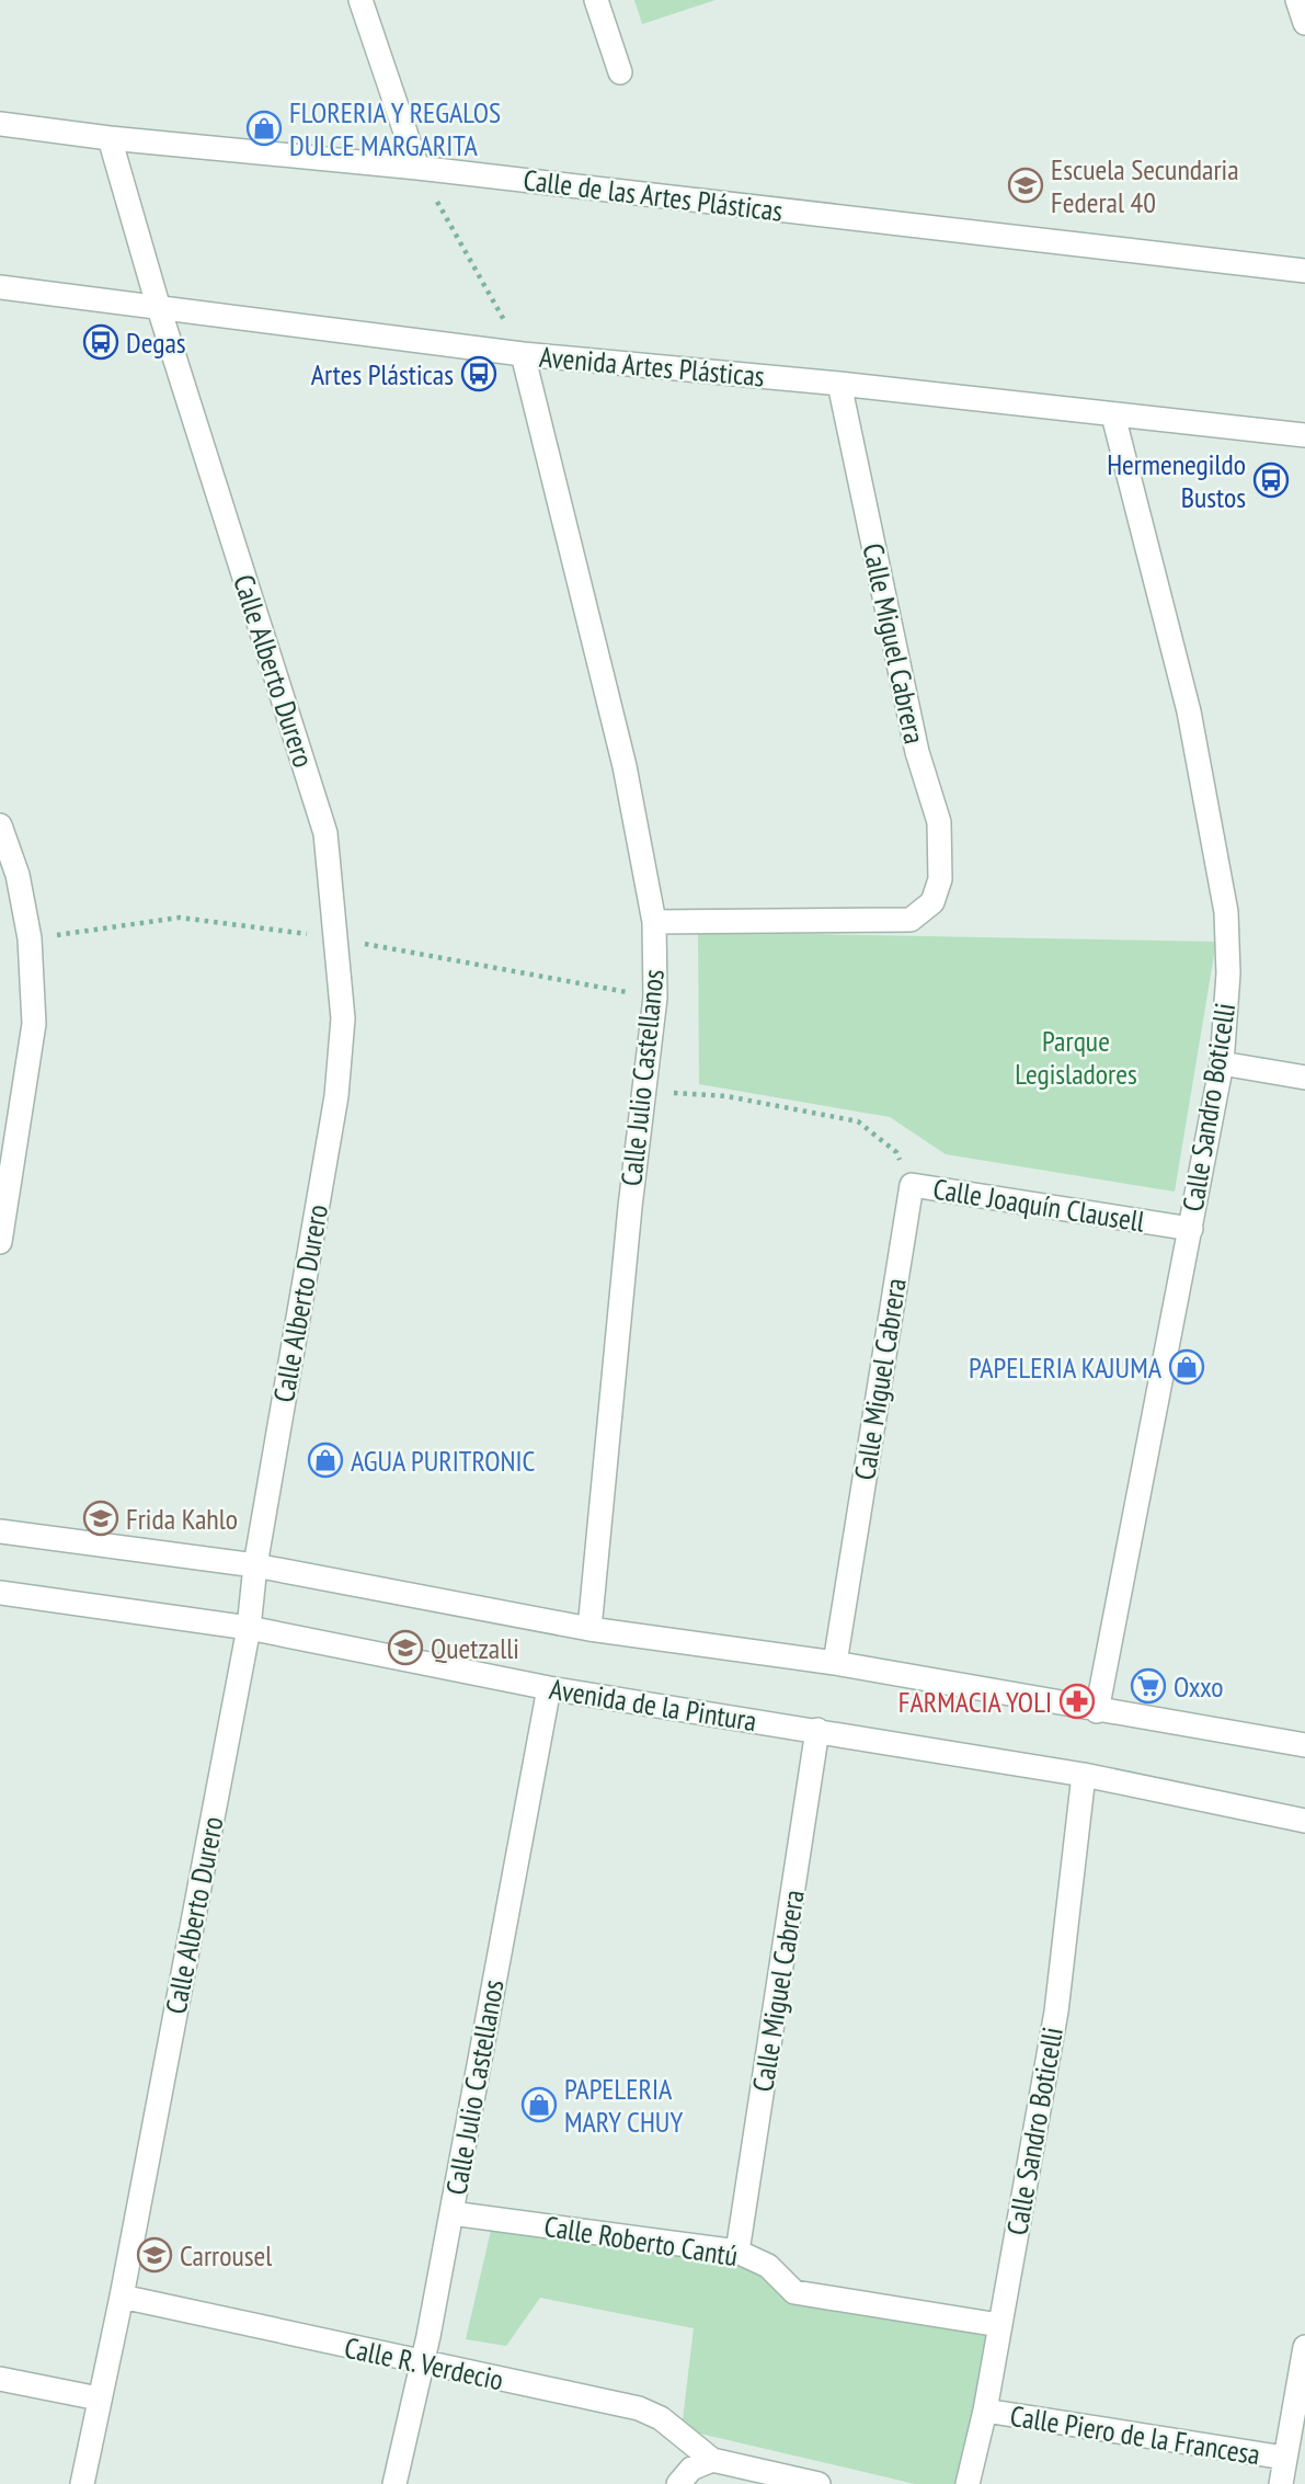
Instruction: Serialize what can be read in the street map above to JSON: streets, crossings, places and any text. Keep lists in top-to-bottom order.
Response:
{
  "streets": {
    "street": [
      "Calle de las Artes Plásticas",
      "Avenida Artes Plásticas",
      "Calle Miguel Cabrera",
      "Calle Alberto Durero",
      "Calle Julio Castellanos",
      "Calle Sandro Boticelli",
      "Calle Joaquín Clausell",
      "Avenida de la Pintura",
      "Calle Roberto Cantú",
      "Calle R. Verdecio",
      "Calle Piero de la Francesa"
    ]
  },
  "crossings": [
    ["Calle de las Artes Plásticas", "Calle Alberto Durero"],
    ["Avenida Artes Plásticas", "Calle Miguel Cabrera"],
    ["Avenida Artes Plásticas", "Calle Alberto Durero"],
    ["Avenida Artes Plásticas", "Calle Julio Castellanos"],
    ["Avenida Artes Plásticas", "Calle Sandro Boticelli"],
    ["Calle Miguel Cabrera", "Calle Julio Castellanos"],
    ["Calle Miguel Cabrera", "Calle Joaquín Clausell"],
    ["Calle Miguel Cabrera", "Avenida de la Pintura"],
    ["Calle Miguel Cabrera", "Calle Roberto Cantú"],
    ["Calle Alberto Durero", "Avenida de la Pintura"],
    ["Calle Alberto Durero", "Calle R. Verdecio"],
    ["Calle Julio Castellanos", "Calle Joaquín Clausell"],
    ["Calle Julio Castellanos", "Avenida de la Pintura"],
    ["Calle Julio Castellanos", "Calle Roberto Cantú"],
    ["Calle Julio Castellanos", "Calle R. Verdecio"],
    ["Calle Sandro Boticelli", "Calle Joaquín Clausell"],
    ["Calle Sandro Boticelli", "Avenida de la Pintura"],
    ["Calle Sandro Boticelli", "Calle Roberto Cantú"],
    ["Calle Sandro Boticelli", "Calle Piero de la Francesa"]
  ],
  "parks": ["Parque Legisladores"],
  "places": {
    "shop": [
      "FLORERIA Y REGALOS DULCE MARGARITA",
      "PAPELERIA KAJUMA",
      "AGUA PURITRONIC",
      "PAPELERIA MARY CHUY"
    ],
    "school or university": [
      "Escuela Secundaria Federal 40",
      "Frida Kahlo",
      "Quetzalli",
      "Carrousel"
    ],
    "bus stop": ["Degas", "Artes Plásticas", "Hermenegildo Bustos"],
    "supermarket": ["Oxxo"],
    "pharmacy": ["FARMACIA YOLI"]
  }
}
